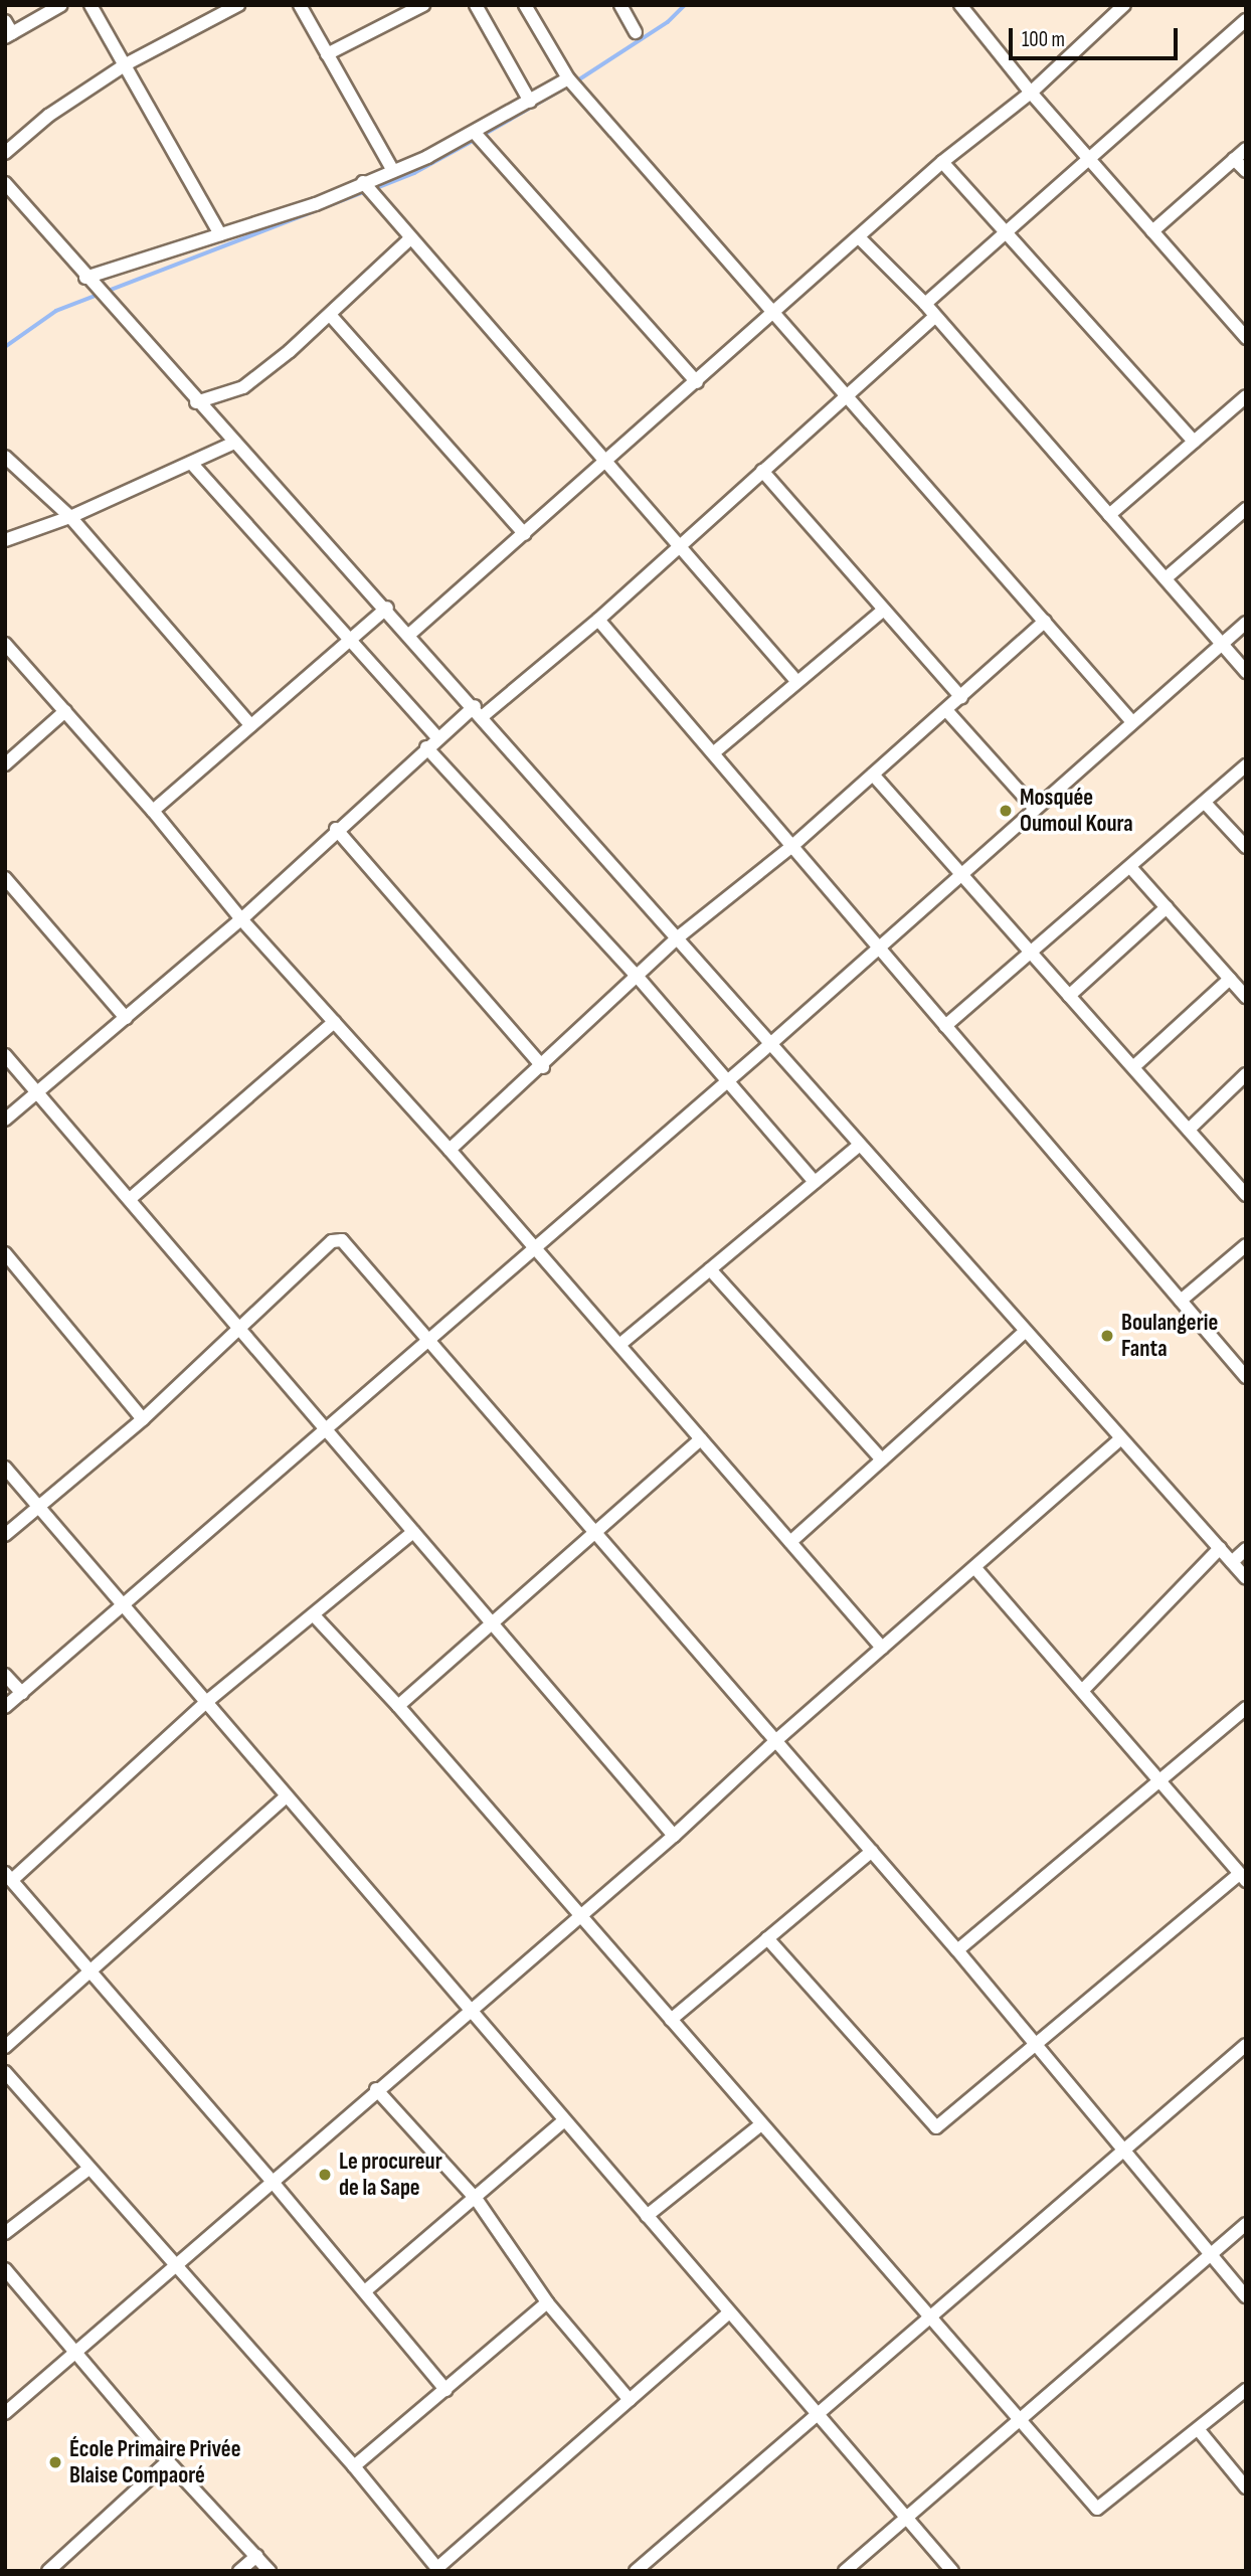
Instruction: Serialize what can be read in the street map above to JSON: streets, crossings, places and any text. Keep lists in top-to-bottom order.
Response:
{
  "places": [
    "Mosquée Oumoul Koura",
    "Boulangerie Fanta",
    "Le procureur de la Sape",
    "École Primaire Privée Blaise Compaoré"
  ],
  "scale_bar": "100 m"
}
